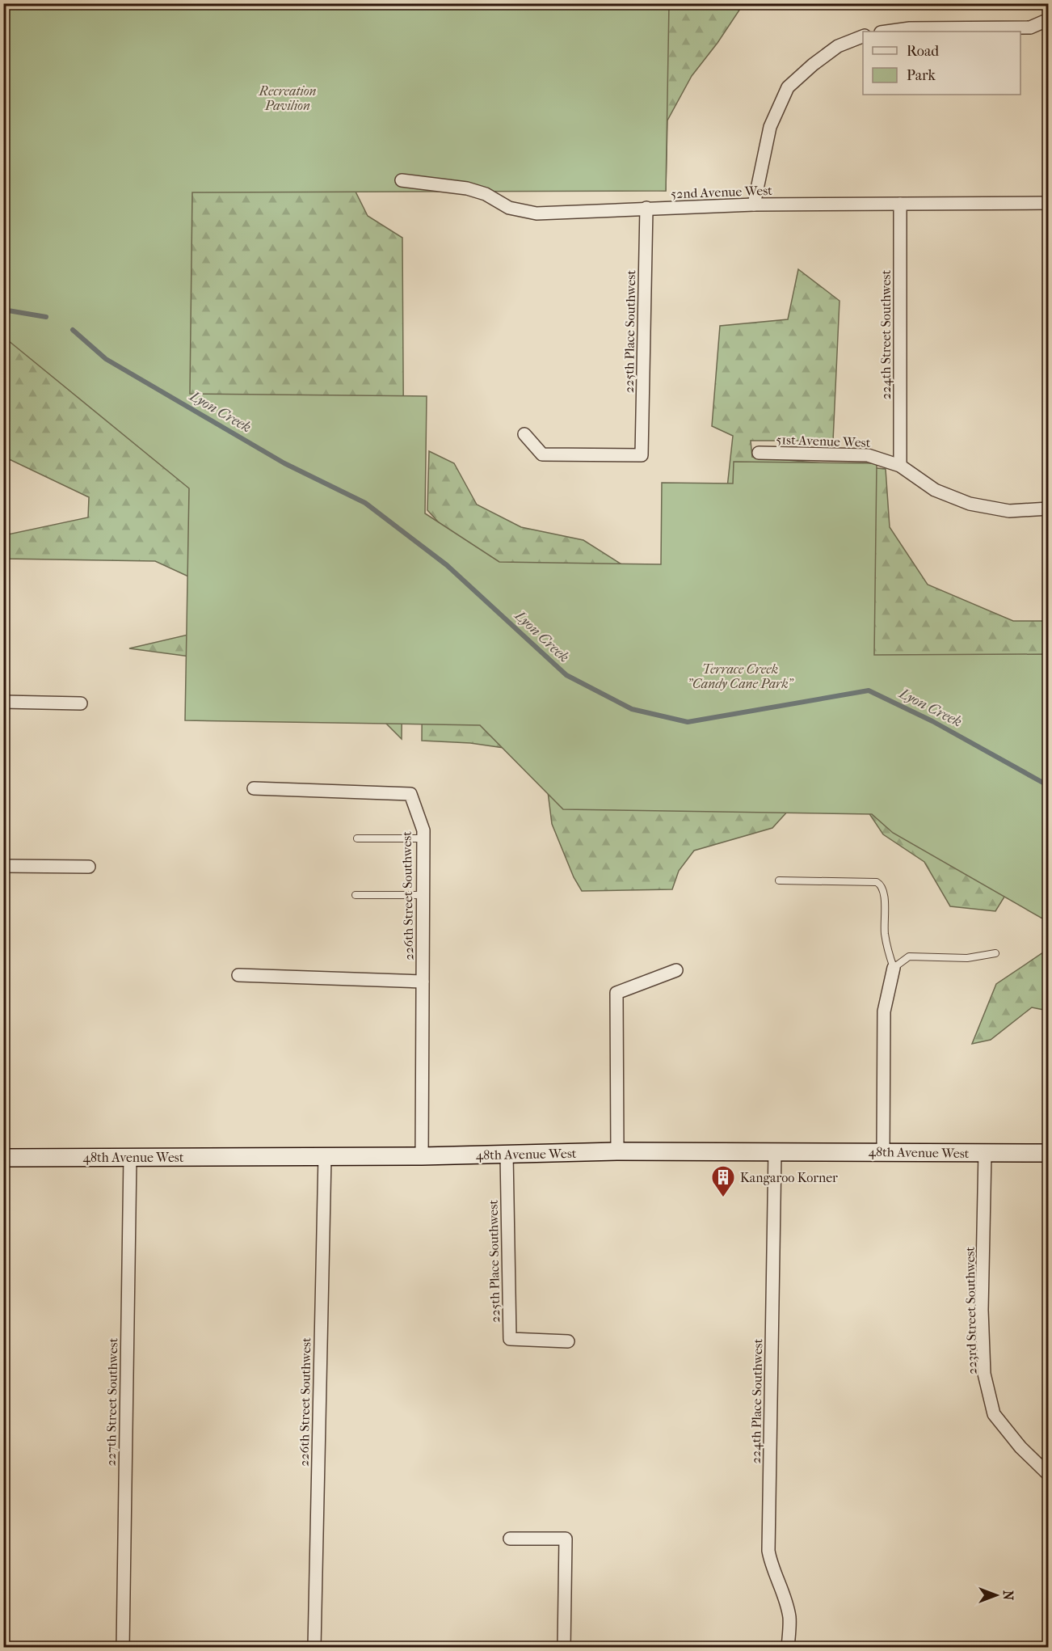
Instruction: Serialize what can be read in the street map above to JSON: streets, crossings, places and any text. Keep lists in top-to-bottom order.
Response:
{
  "streets": {
    "main road": ["48th Avenue West"],
    "street": [
      "52nd Avenue West",
      "225th Place Southwest",
      "224th Street Southwest",
      "51st Avenue West",
      "226th Street Southwest",
      "223rd Street Southwest",
      "224th Place Southwest",
      "227th Street Southwest"
    ]
  },
  "crossings": [
    ["52nd Avenue West", "225th Place Southwest"],
    ["52nd Avenue West", "224th Street Southwest"],
    ["225th Place Southwest", "48th Avenue West"],
    ["224th Street Southwest", "51st Avenue West"],
    ["226th Street Southwest", "48th Avenue West"],
    ["48th Avenue West", "223rd Street Southwest"],
    ["48th Avenue West", "224th Place Southwest"],
    ["48th Avenue West", "227th Street Southwest"]
  ],
  "water": ["Lyon Creek"],
  "parks": ["Recreation Pavilion", "Terrace Creek \"Candy Cane Park\""],
  "places": {
    "building": ["Kangaroo Korner"]
  },
  "legend": ["Road", "Park"],
  "north": "right"
}
